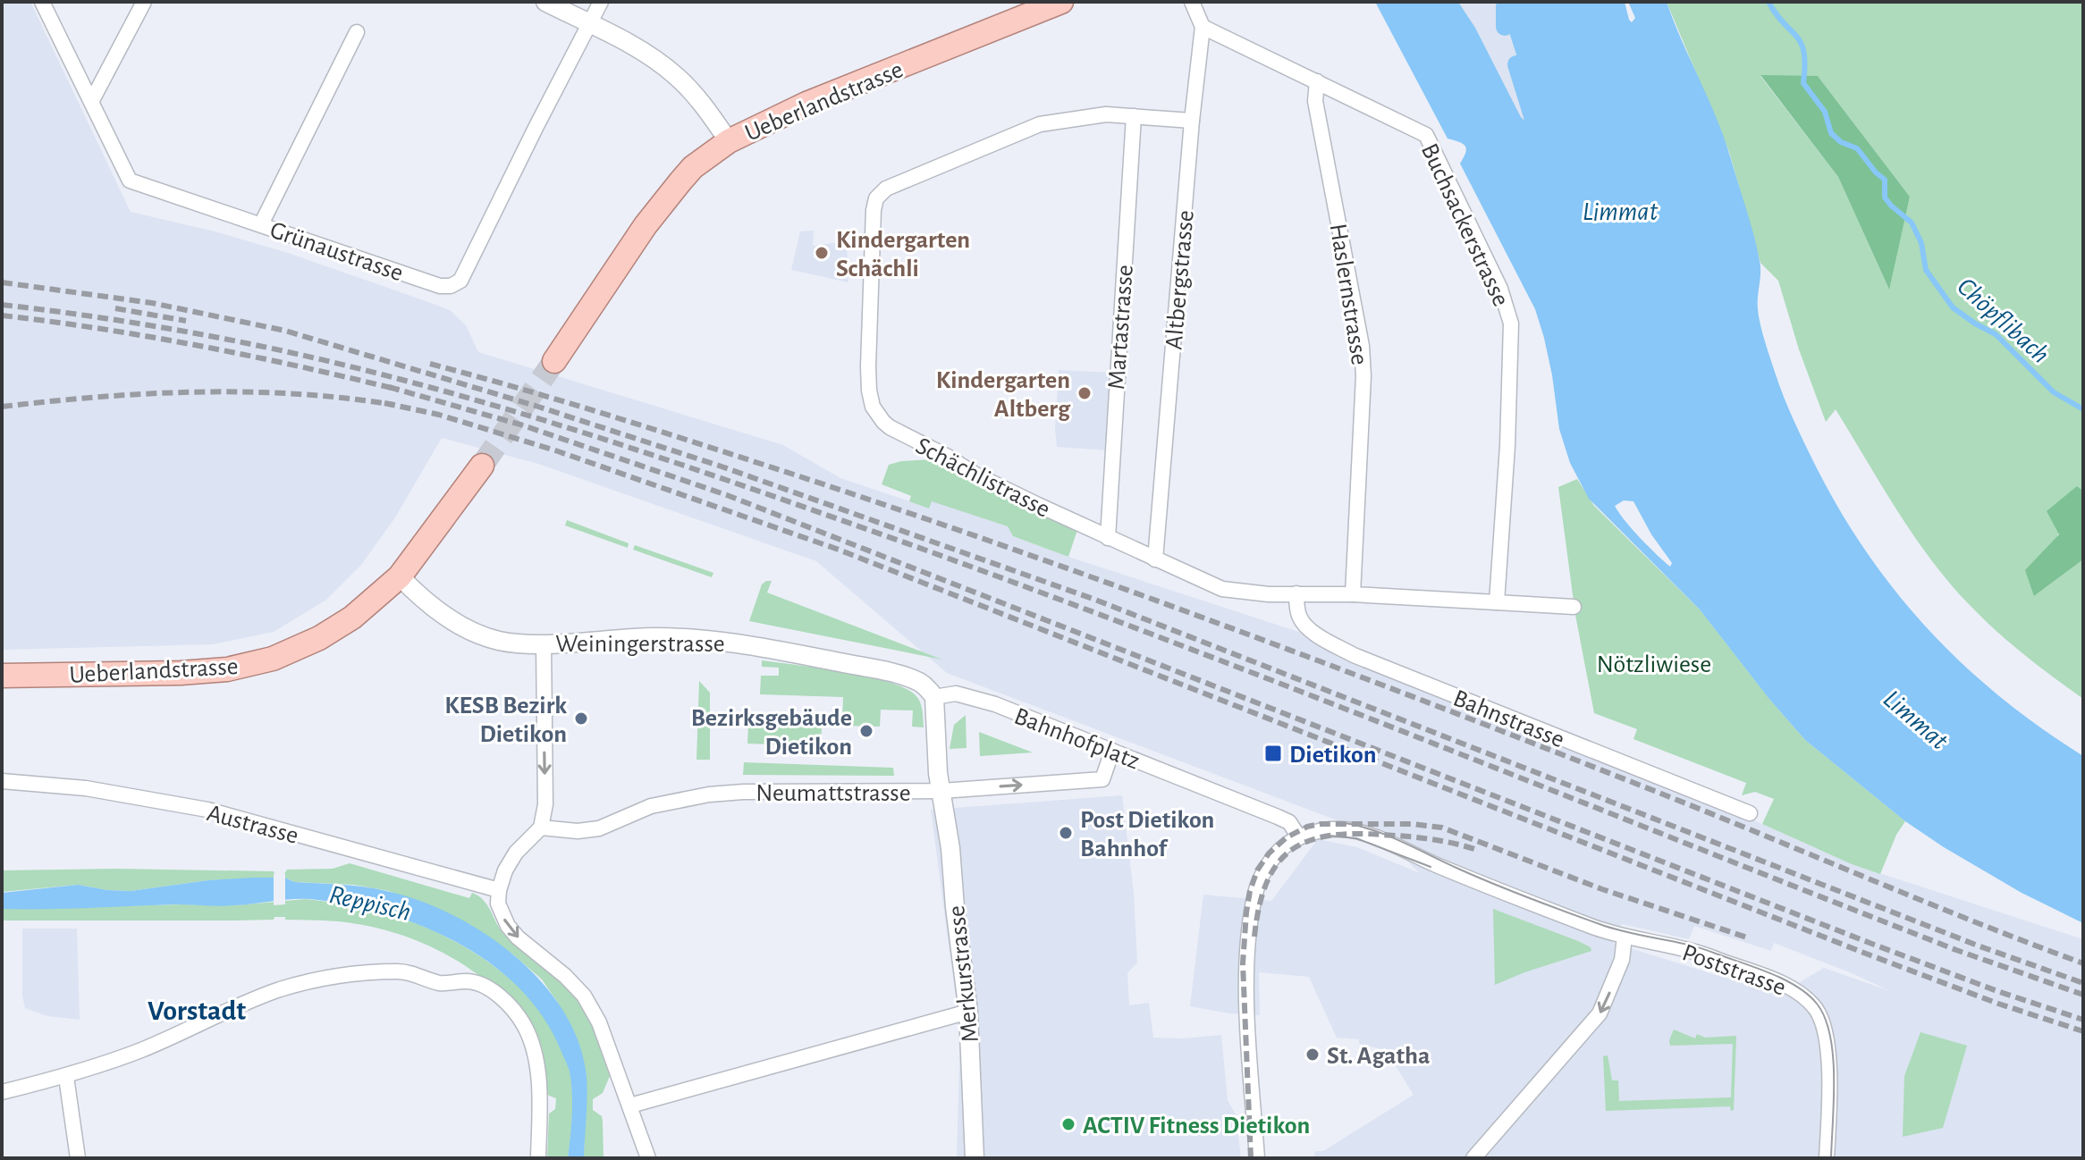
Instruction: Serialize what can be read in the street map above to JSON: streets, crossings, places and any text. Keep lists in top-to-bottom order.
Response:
{
  "streets": {
    "main road": ["Ueberlandstrasse"],
    "street": [
      "Buchsackerstrasse",
      "Grünaustrasse",
      "Altbergstrasse",
      "Haslernstrasse",
      "Martastrasse",
      "Schächlistrasse",
      "Weiningerstrasse",
      "Bahnstrasse",
      "Bahnhofplatz",
      "Neumattstrasse",
      "Austrasse",
      "Poststrasse",
      "Merkurstrasse"
    ]
  },
  "crossings": [
    ["Ueberlandstrasse", "Weiningerstrasse"],
    ["Buchsackerstrasse", "Altbergstrasse"],
    ["Buchsackerstrasse", "Haslernstrasse"],
    ["Altbergstrasse", "Schächlistrasse"],
    ["Martastrasse", "Schächlistrasse"],
    ["Weiningerstrasse", "Bahnhofplatz"],
    ["Bahnhofplatz", "Neumattstrasse"],
    ["Neumattstrasse", "Merkurstrasse"]
  ],
  "districts": ["Vorstadt"],
  "water": ["Limmat", "Chöpflibach", "Reppisch"],
  "parks": ["Nötzliwiese"],
  "places": {
    "other": [
      "Kindergarten Schächli",
      "Kindergarten Altberg",
      "KESB Bezirk Dietikon",
      "Bezirksgebäude Dietikon",
      "Post Dietikon Bahnhof",
      "St. Agatha",
      "ACTIV Fitness Dietikon"
    ],
    "transit": ["Dietikon"]
  }
}
